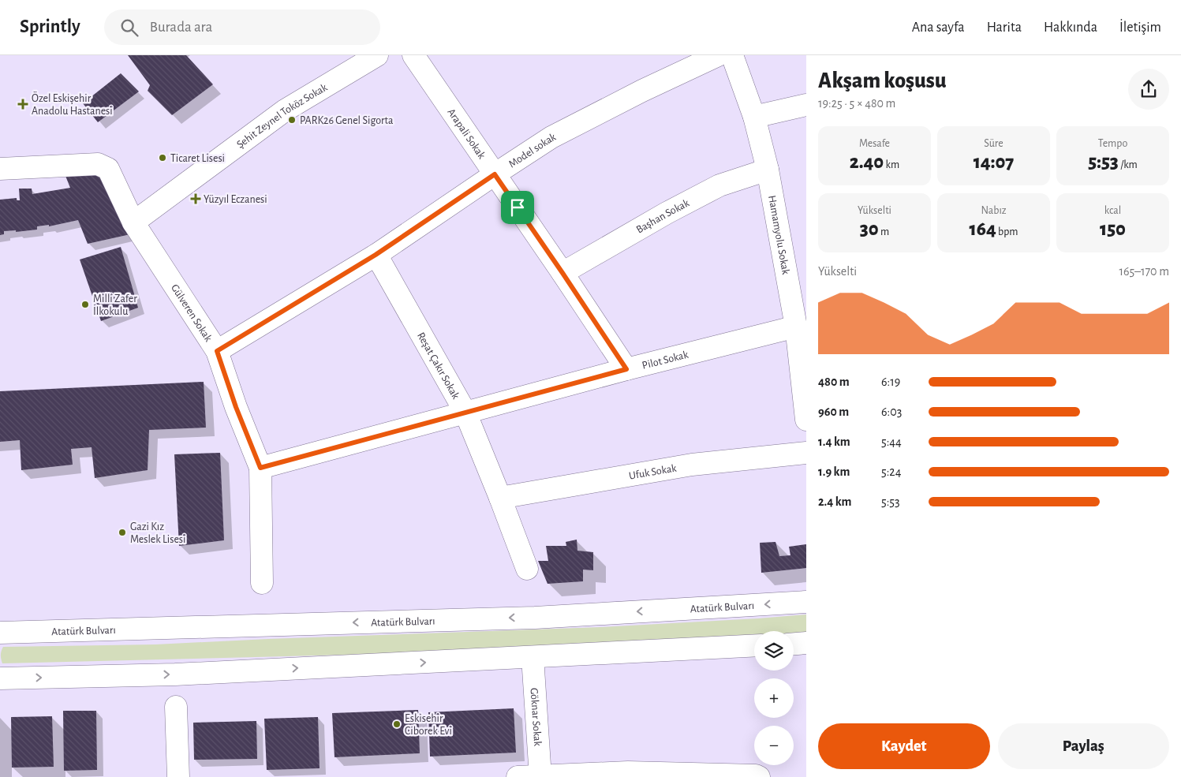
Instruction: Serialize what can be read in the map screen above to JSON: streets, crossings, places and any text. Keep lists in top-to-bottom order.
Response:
{
  "streets": {
    "street": [
      "Şehit Zeynel Toköz Sokak",
      "Arapali Sokak",
      "Model sokak",
      "Başhan Sokak",
      "Hamamyolu Sokak",
      "Gülveren Sokak",
      "Pilot Sokak",
      "Reşat Çakır Sokak",
      "Ufuk Sokak",
      "Atatürk Bulvarı",
      "Göknar Sokak"
    ]
  },
  "crossings": [
    ["Şehit Zeynel Toköz Sokak", "Gülveren Sokak"],
    ["Arapali Sokak", "Model sokak"],
    ["Arapali Sokak", "Başhan Sokak"],
    ["Arapali Sokak", "Pilot Sokak"],
    ["Model sokak", "Gülveren Sokak"],
    ["Model sokak", "Reşat Çakır Sokak"],
    ["Başhan Sokak", "Hamamyolu Sokak"],
    ["Hamamyolu Sokak", "Pilot Sokak"],
    ["Gülveren Sokak", "Pilot Sokak"],
    ["Pilot Sokak", "Reşat Çakır Sokak"],
    ["Reşat Çakır Sokak", "Ufuk Sokak"]
  ],
  "places": {
    "health": ["Özel Eskişehir Anadolu Hastanesi", "Yüzyıl Eczanesi"],
    "other": [
      "PARK26 Genel Sigorta",
      "Ticaret Lisesi",
      "Milli Zafer İlkokulu",
      "Gazi Kız Meslek Lisesi",
      "Eskisehir Ciborek Evi"
    ]
  },
  "page": {
    "header": "Sprintly",
    "search": "Burada ara",
    "nav": [
      "Ana sayfa",
      "Harita",
      "Hakkında",
      "İletişim"
    ],
    "heading": ["Akşam koşusu", "19:25 · 5 × 480 m"],
    "stats": [
      ["Mesafe", "2.40 km"],
      ["Süre", "14:07"],
      ["Tempo", "5:53 /km"],
      ["Yükselti", "30 m"],
      ["Nabız", "164 bpm"],
      ["kcal", "150"]
    ],
    "chart": ["Yükselti", "165–170 m"],
    "list": [
      {
        "name": "480 m",
        "note": "6:19"
      },
      {
        "name": "960 m",
        "note": "6:03"
      },
      {
        "name": "1.4 km",
        "note": "5:44"
      },
      {
        "name": "1.9 km",
        "note": "5:24"
      },
      {
        "name": "2.4 km",
        "note": "5:53"
      }
    ],
    "map_buttons": ["+", "−"],
    "buttons": ["Kaydet", "Paylaş"]
  }
}
